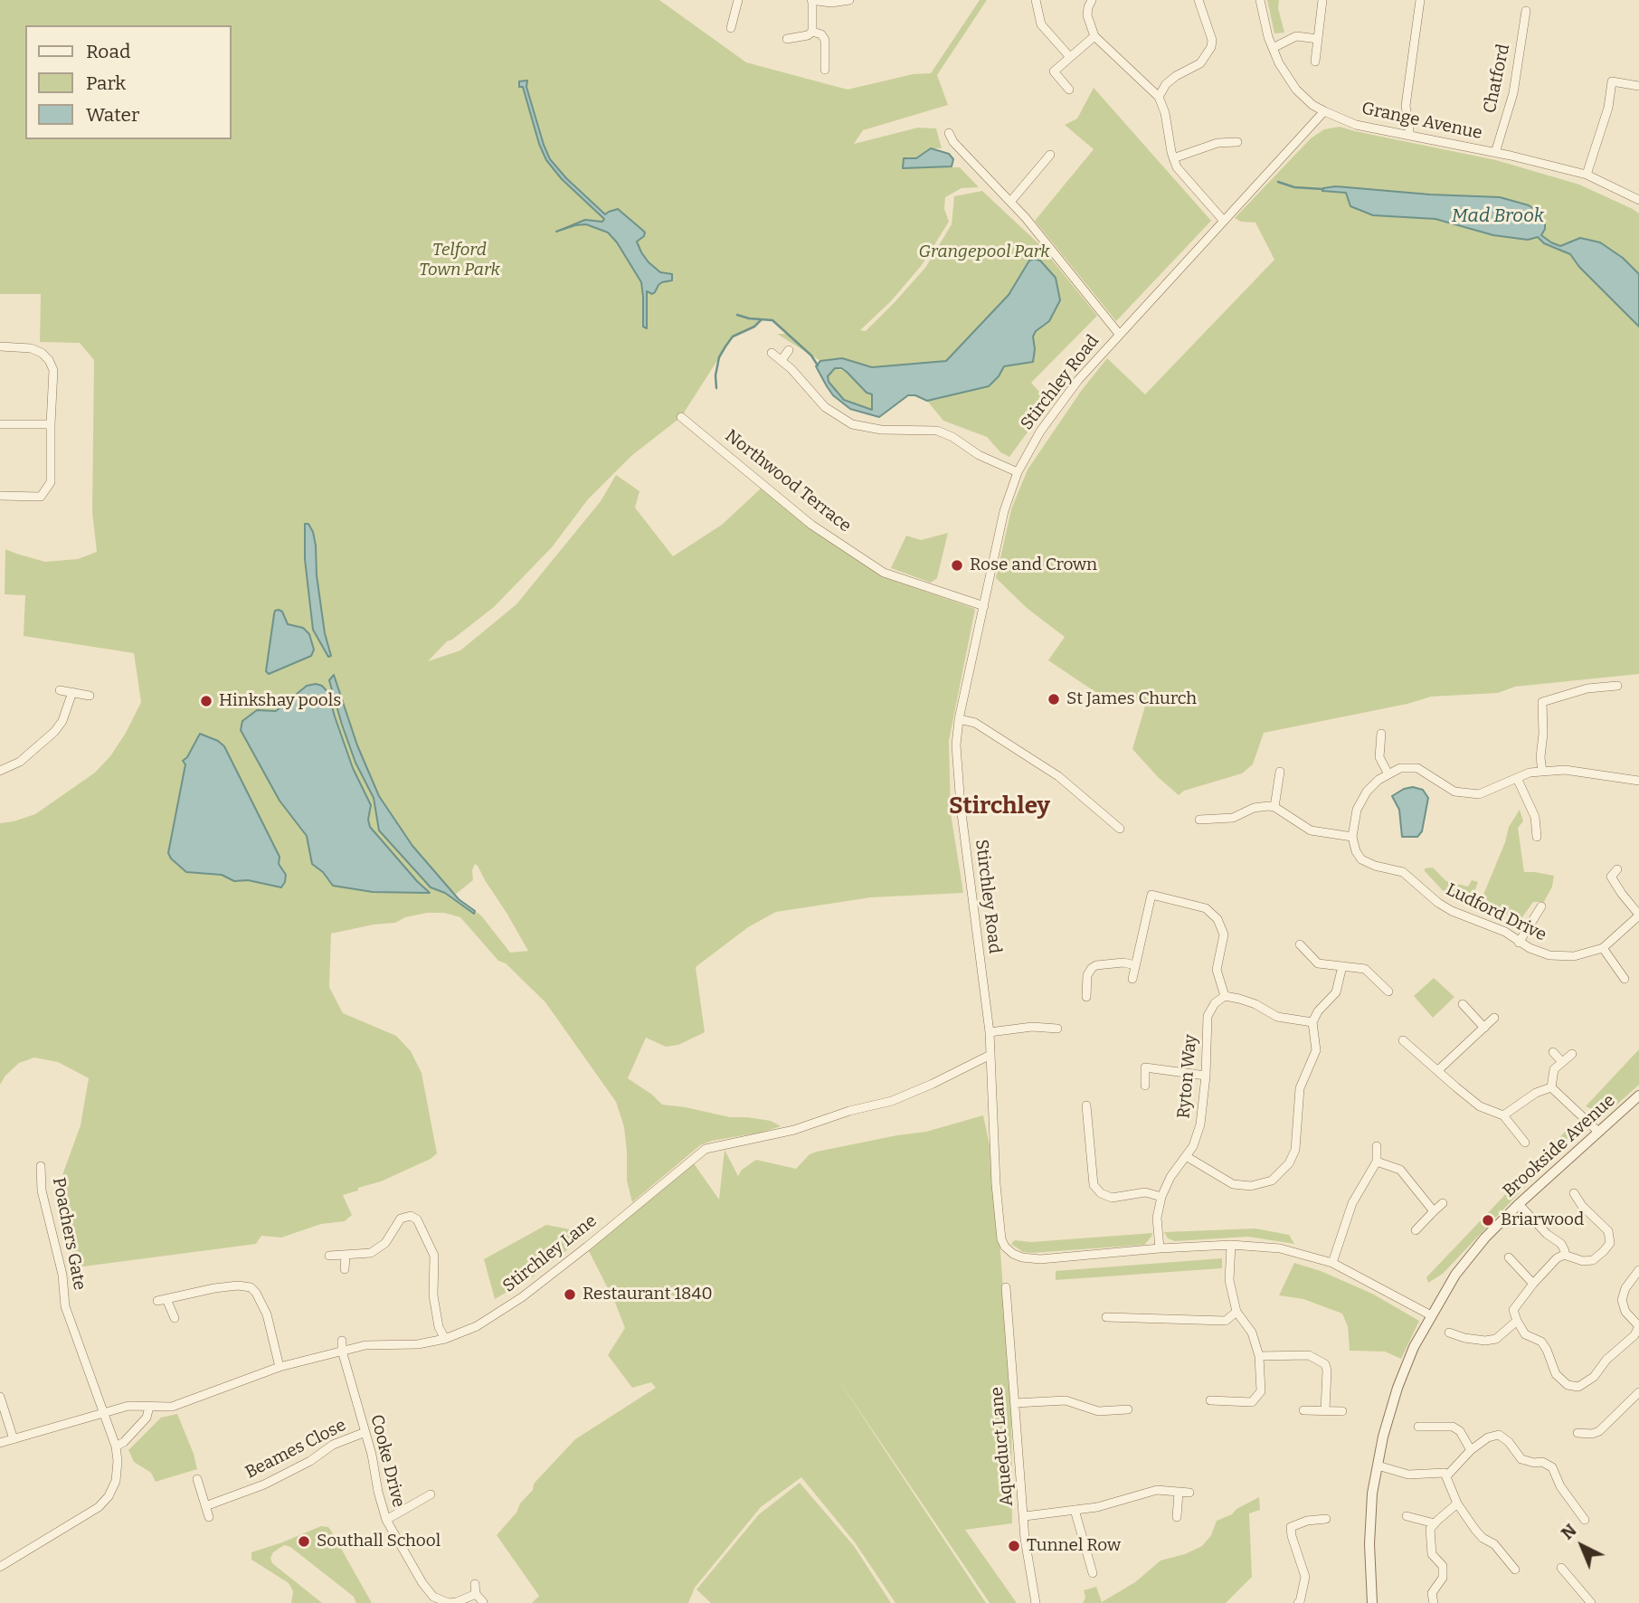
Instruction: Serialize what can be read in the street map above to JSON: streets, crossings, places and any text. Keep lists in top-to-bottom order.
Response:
{
  "streets": {
    "street": [
      "Chatford",
      "Grange Avenue",
      "Stirchley Road",
      "Northwood Terrace",
      "Ludford Drive",
      "Ryton Way",
      "Brookside Avenue",
      "Poachers Gate",
      "Stirchley Lane",
      "Aqueduct Lane",
      "Beames Close",
      "Cooke Drive"
    ]
  },
  "crossings": [
    ["Chatford", "Grange Avenue"],
    ["Grange Avenue", "Stirchley Road"],
    ["Stirchley Road", "Northwood Terrace"],
    ["Stirchley Road", "Ryton Way"],
    ["Stirchley Road", "Brookside Avenue"],
    ["Stirchley Road", "Stirchley Lane"],
    ["Poachers Gate", "Stirchley Lane"],
    ["Stirchley Lane", "Cooke Drive"],
    ["Beames Close", "Cooke Drive"]
  ],
  "districts": ["Stirchley"],
  "water": ["Mad Brook"],
  "parks": ["Telford Town Park", "Grangepool Park"],
  "places": [
    "Rose and Crown",
    "St James Church",
    "Hinkshay pools",
    "Briarwood",
    "Restaurant 1840",
    "Southall School",
    "Tunnel Row"
  ],
  "legend": ["Road", "Park", "Water"],
  "north": "top left"
}
